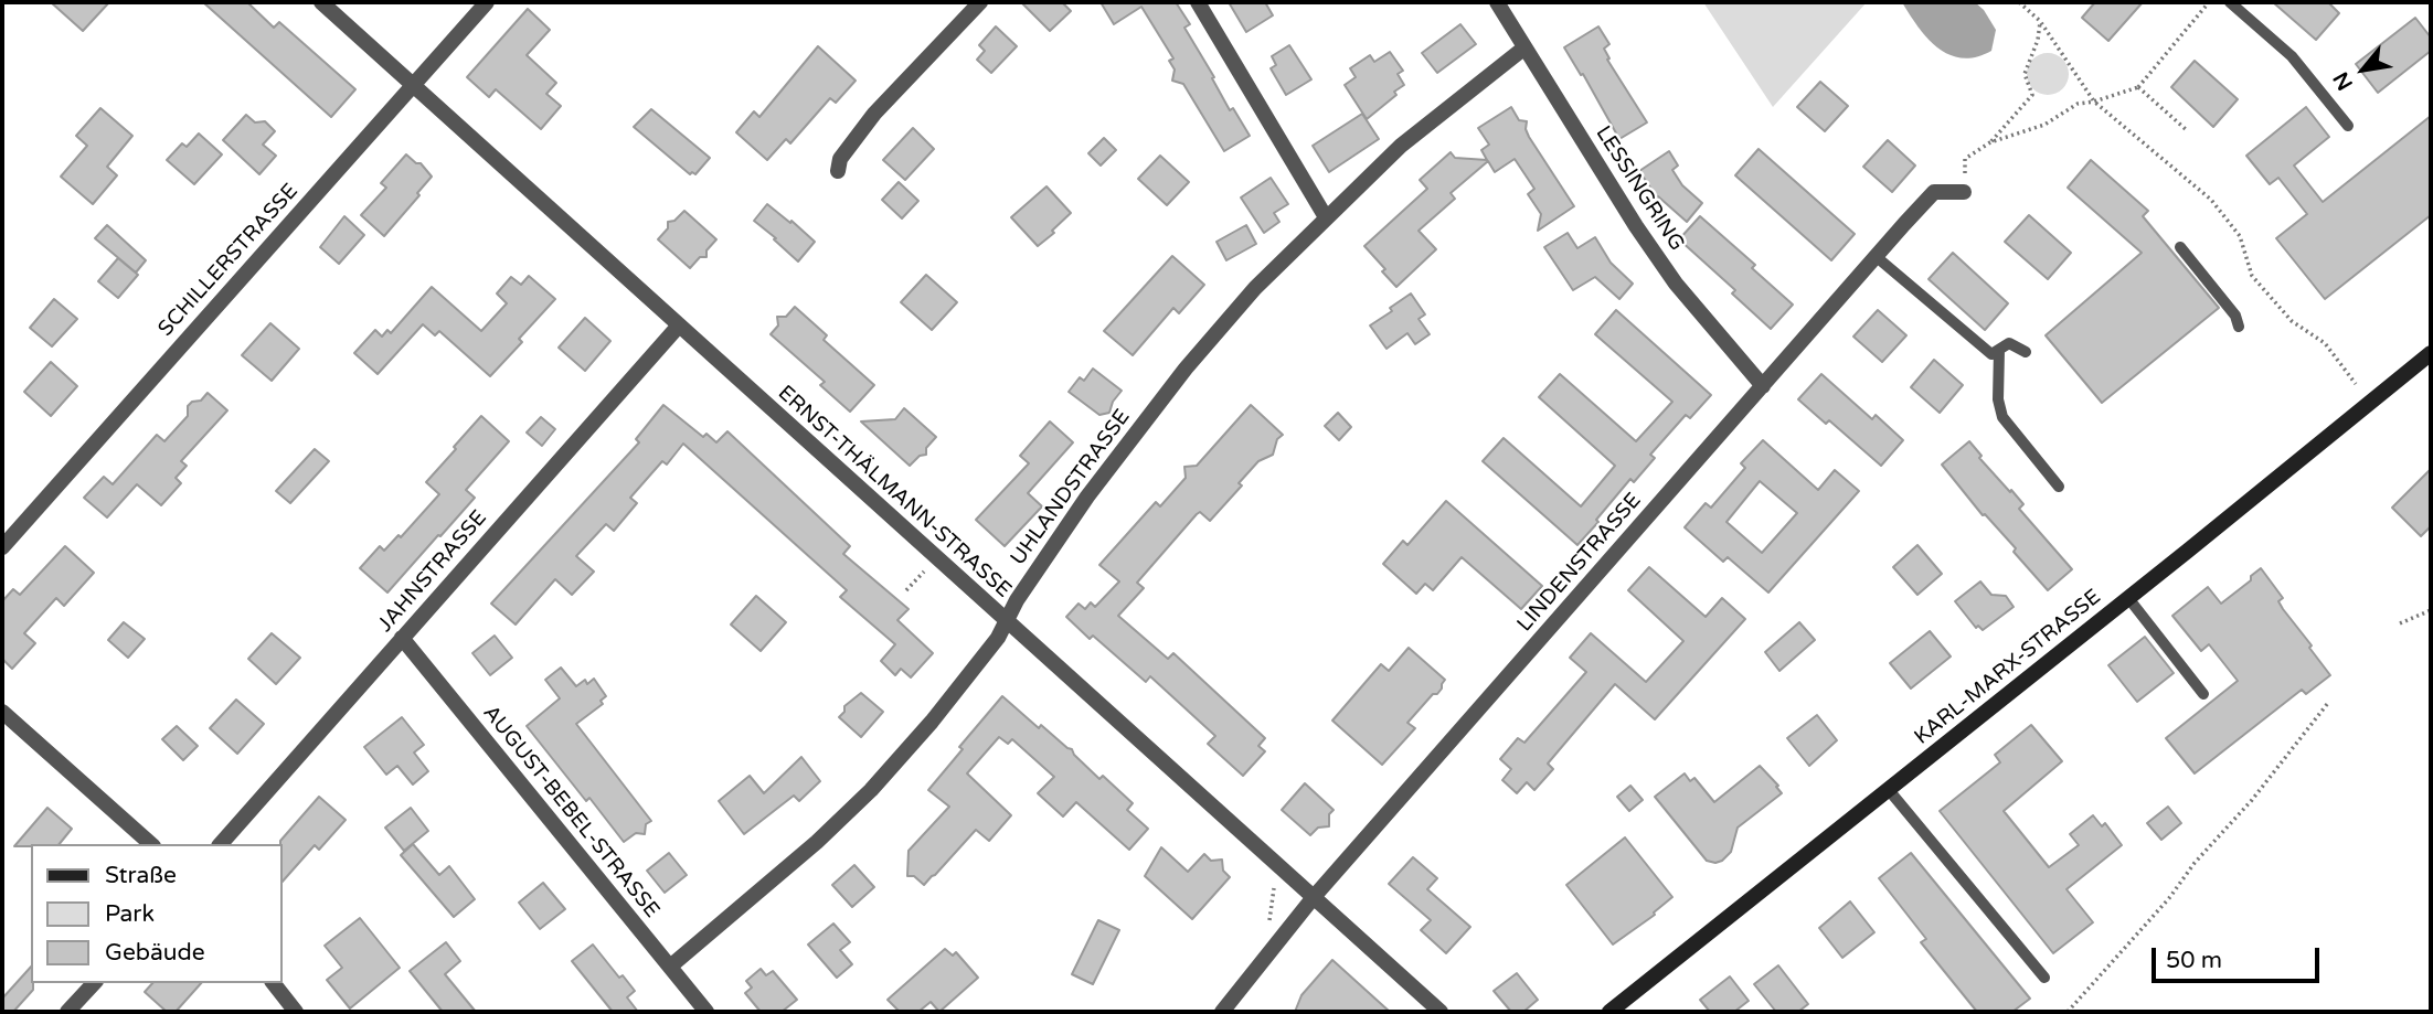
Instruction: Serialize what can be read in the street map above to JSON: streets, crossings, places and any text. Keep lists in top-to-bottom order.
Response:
{
  "streets": {
    "main road": ["KARL-MARX-STRASSE"],
    "street": [
      "LESSINGRING",
      "SCHILLERSTRASSE",
      "UHLANDSTRASSE",
      "ERNST-THÄLMANN-STRASSE",
      "LINDENSTRASSE",
      "JAHNSTRASSE",
      "AUGUST-BEBEL-STRASSE"
    ]
  },
  "crossings": [
    ["LESSINGRING", "UHLANDSTRASSE"],
    ["LESSINGRING", "LINDENSTRASSE"],
    ["SCHILLERSTRASSE", "ERNST-THÄLMANN-STRASSE"],
    ["UHLANDSTRASSE", "ERNST-THÄLMANN-STRASSE"],
    ["UHLANDSTRASSE", "AUGUST-BEBEL-STRASSE"],
    ["ERNST-THÄLMANN-STRASSE", "LINDENSTRASSE"],
    ["ERNST-THÄLMANN-STRASSE", "JAHNSTRASSE"],
    ["JAHNSTRASSE", "AUGUST-BEBEL-STRASSE"]
  ],
  "legend": ["Straße", "Park", "Gebäude"],
  "scale_bar": "50 m",
  "north": "bottom left"
}
